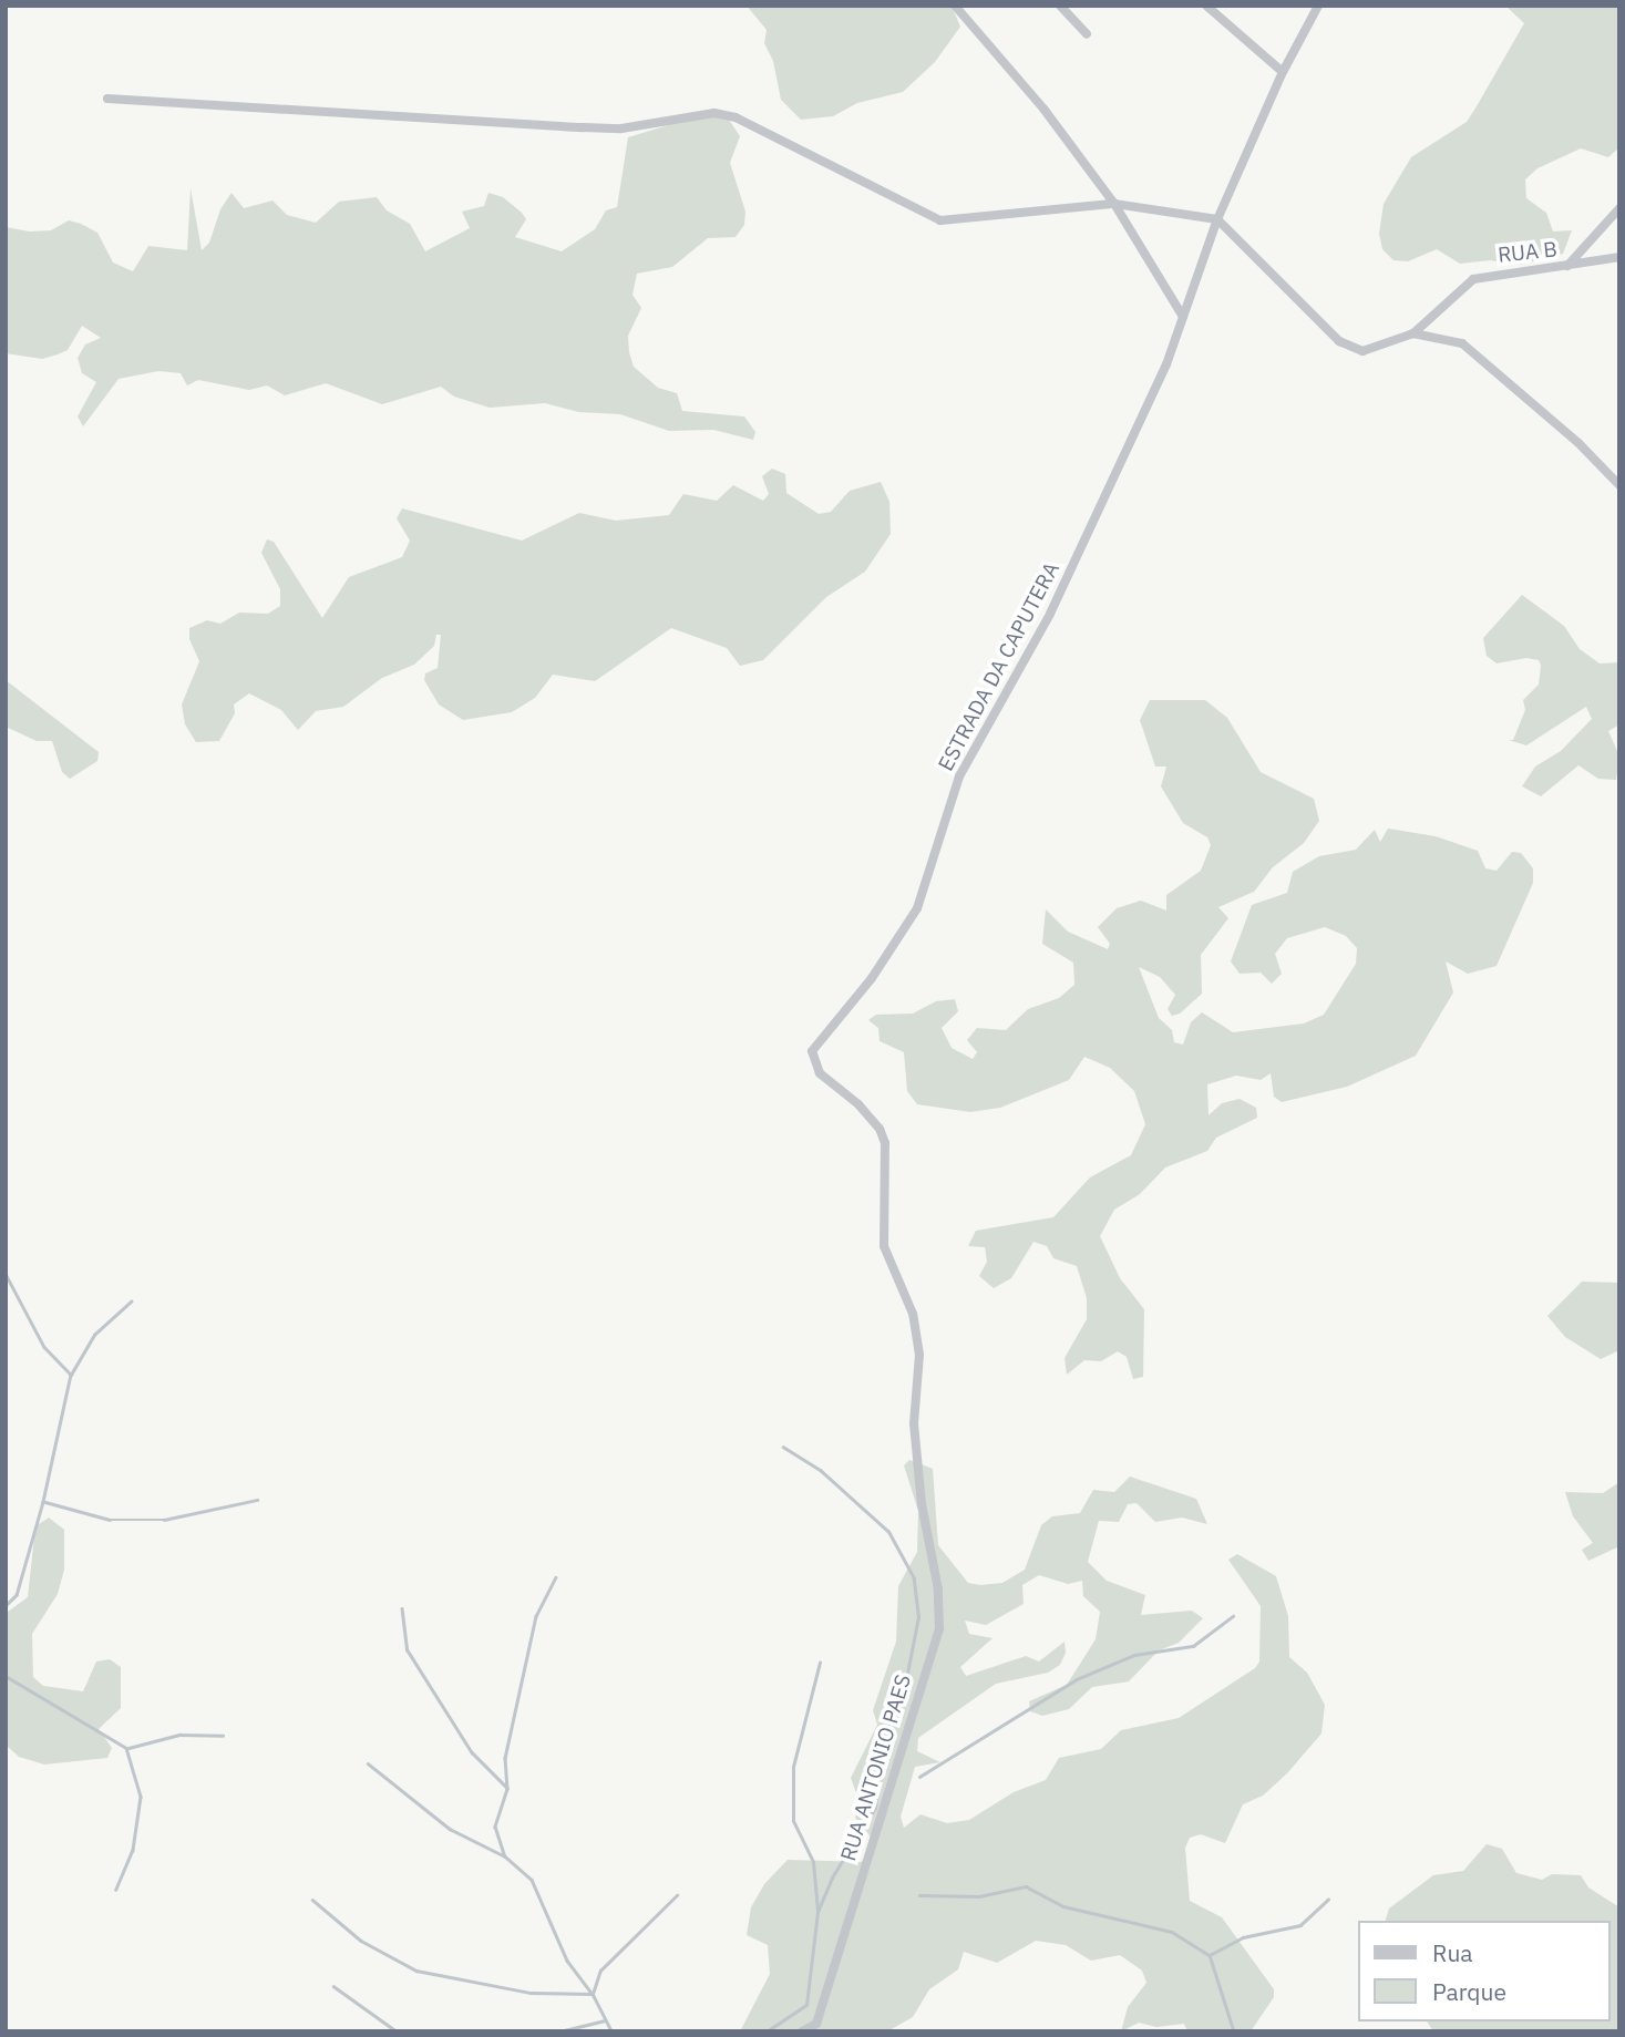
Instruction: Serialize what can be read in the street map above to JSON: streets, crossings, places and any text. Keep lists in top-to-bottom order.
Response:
{
  "streets": {
    "street": ["RUA B", "ESTRADA DA CAPUTERA", "RUA ANTONIO PAES"]
  },
  "crossings": [
    ["ESTRADA DA CAPUTERA", "RUA ANTONIO PAES"]
  ],
  "legend": ["Rua", "Parque"]
}
